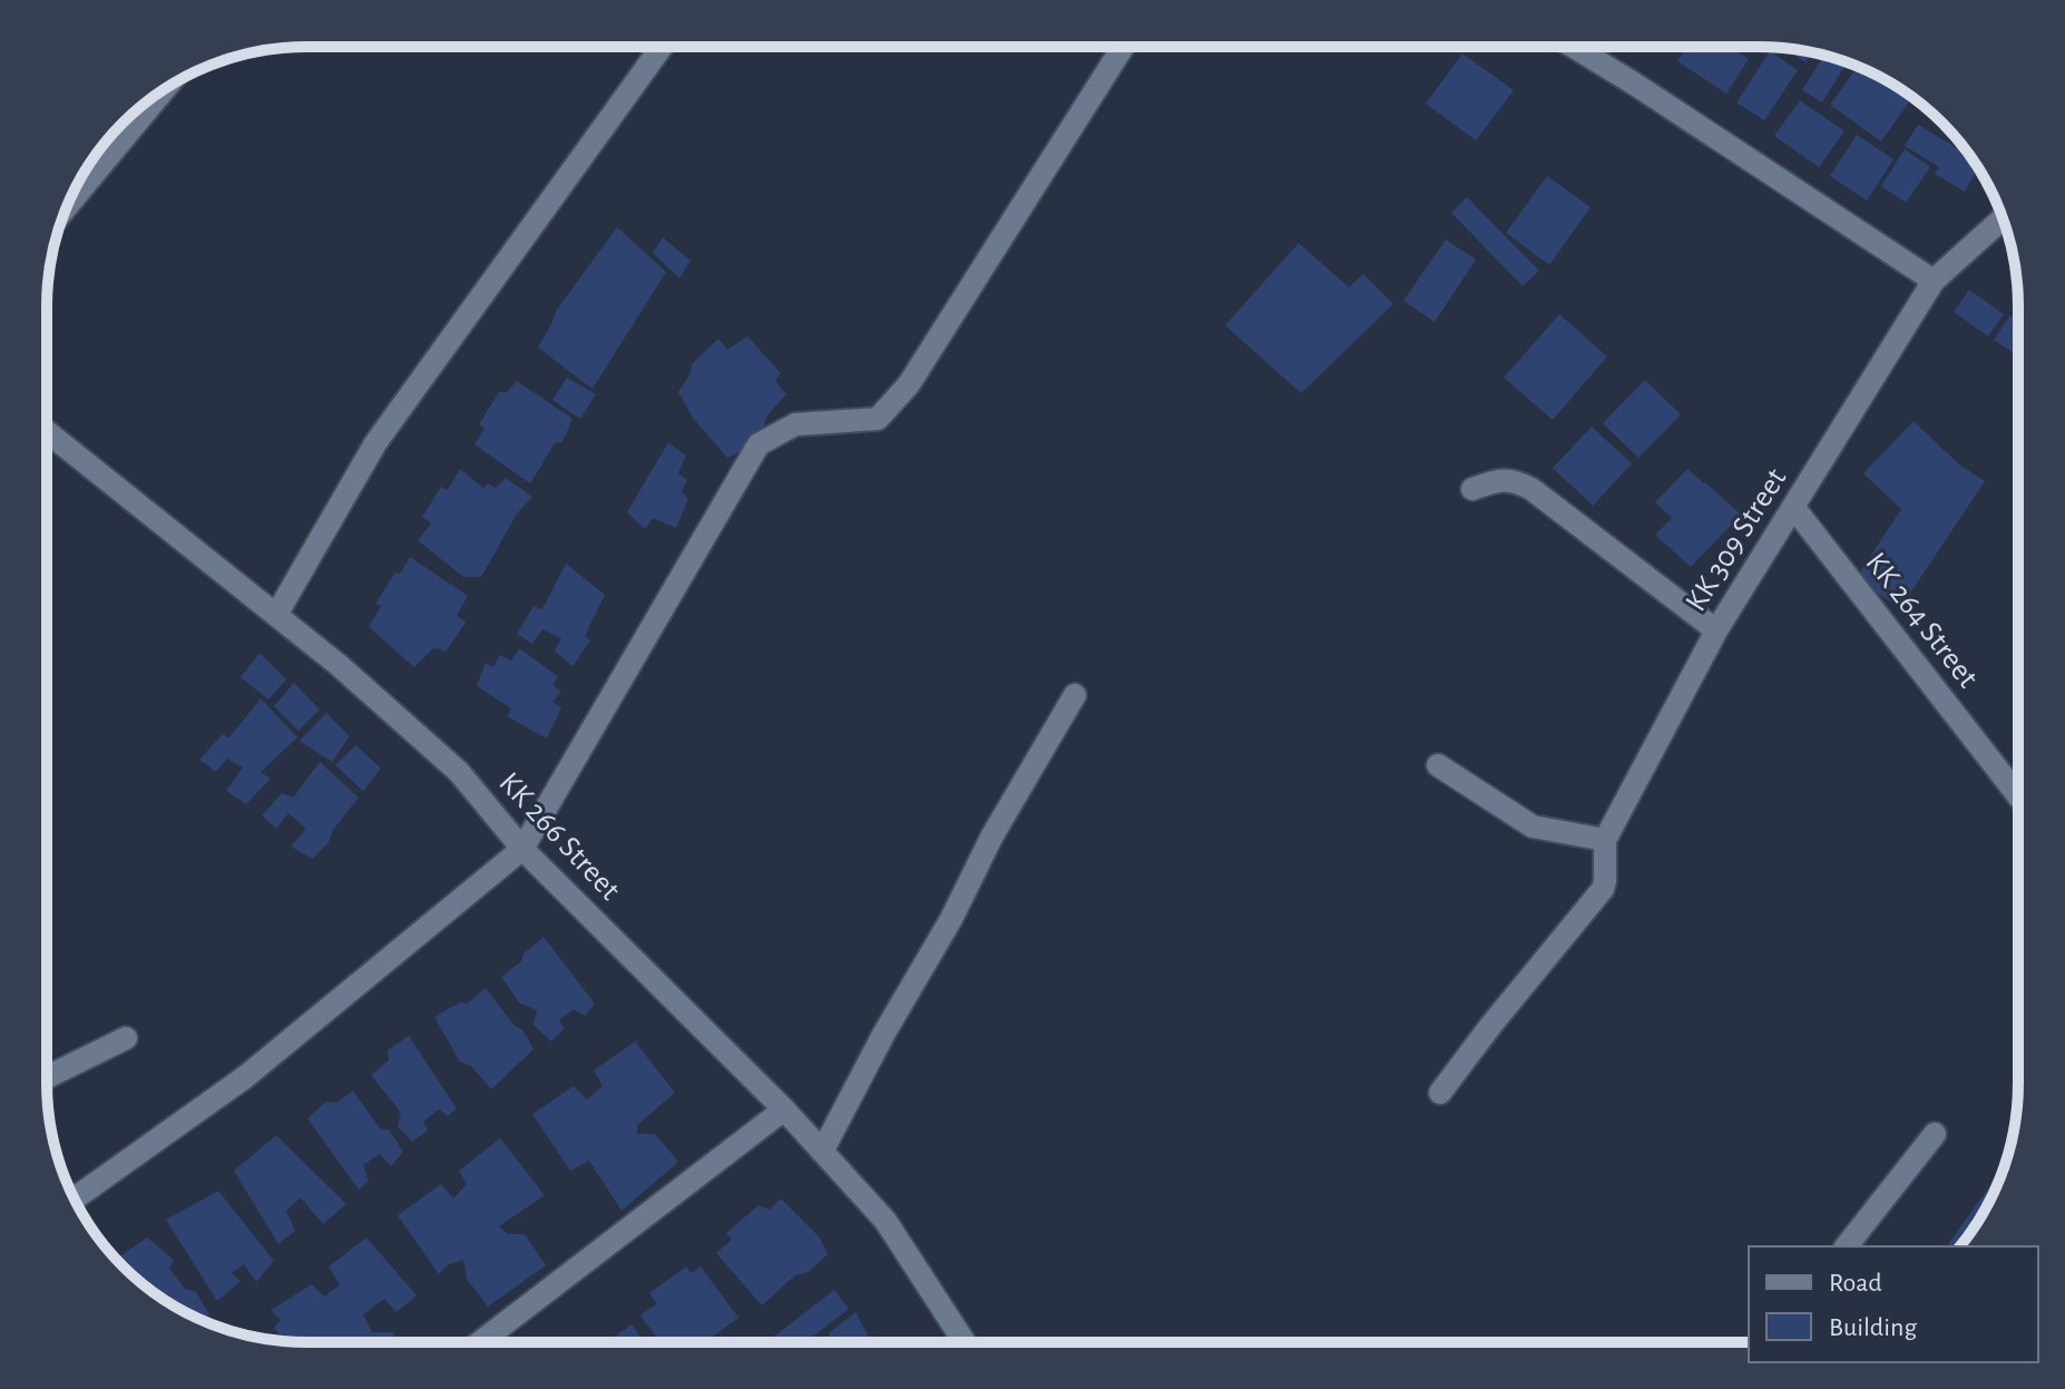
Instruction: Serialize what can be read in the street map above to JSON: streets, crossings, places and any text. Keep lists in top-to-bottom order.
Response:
{
  "streets": {
    "street": ["KK 309 Street", "KK 264 Street", "KK 266 Street"]
  },
  "crossings": [
    ["KK 309 Street", "KK 264 Street"]
  ],
  "legend": ["Road", "Building"]
}
